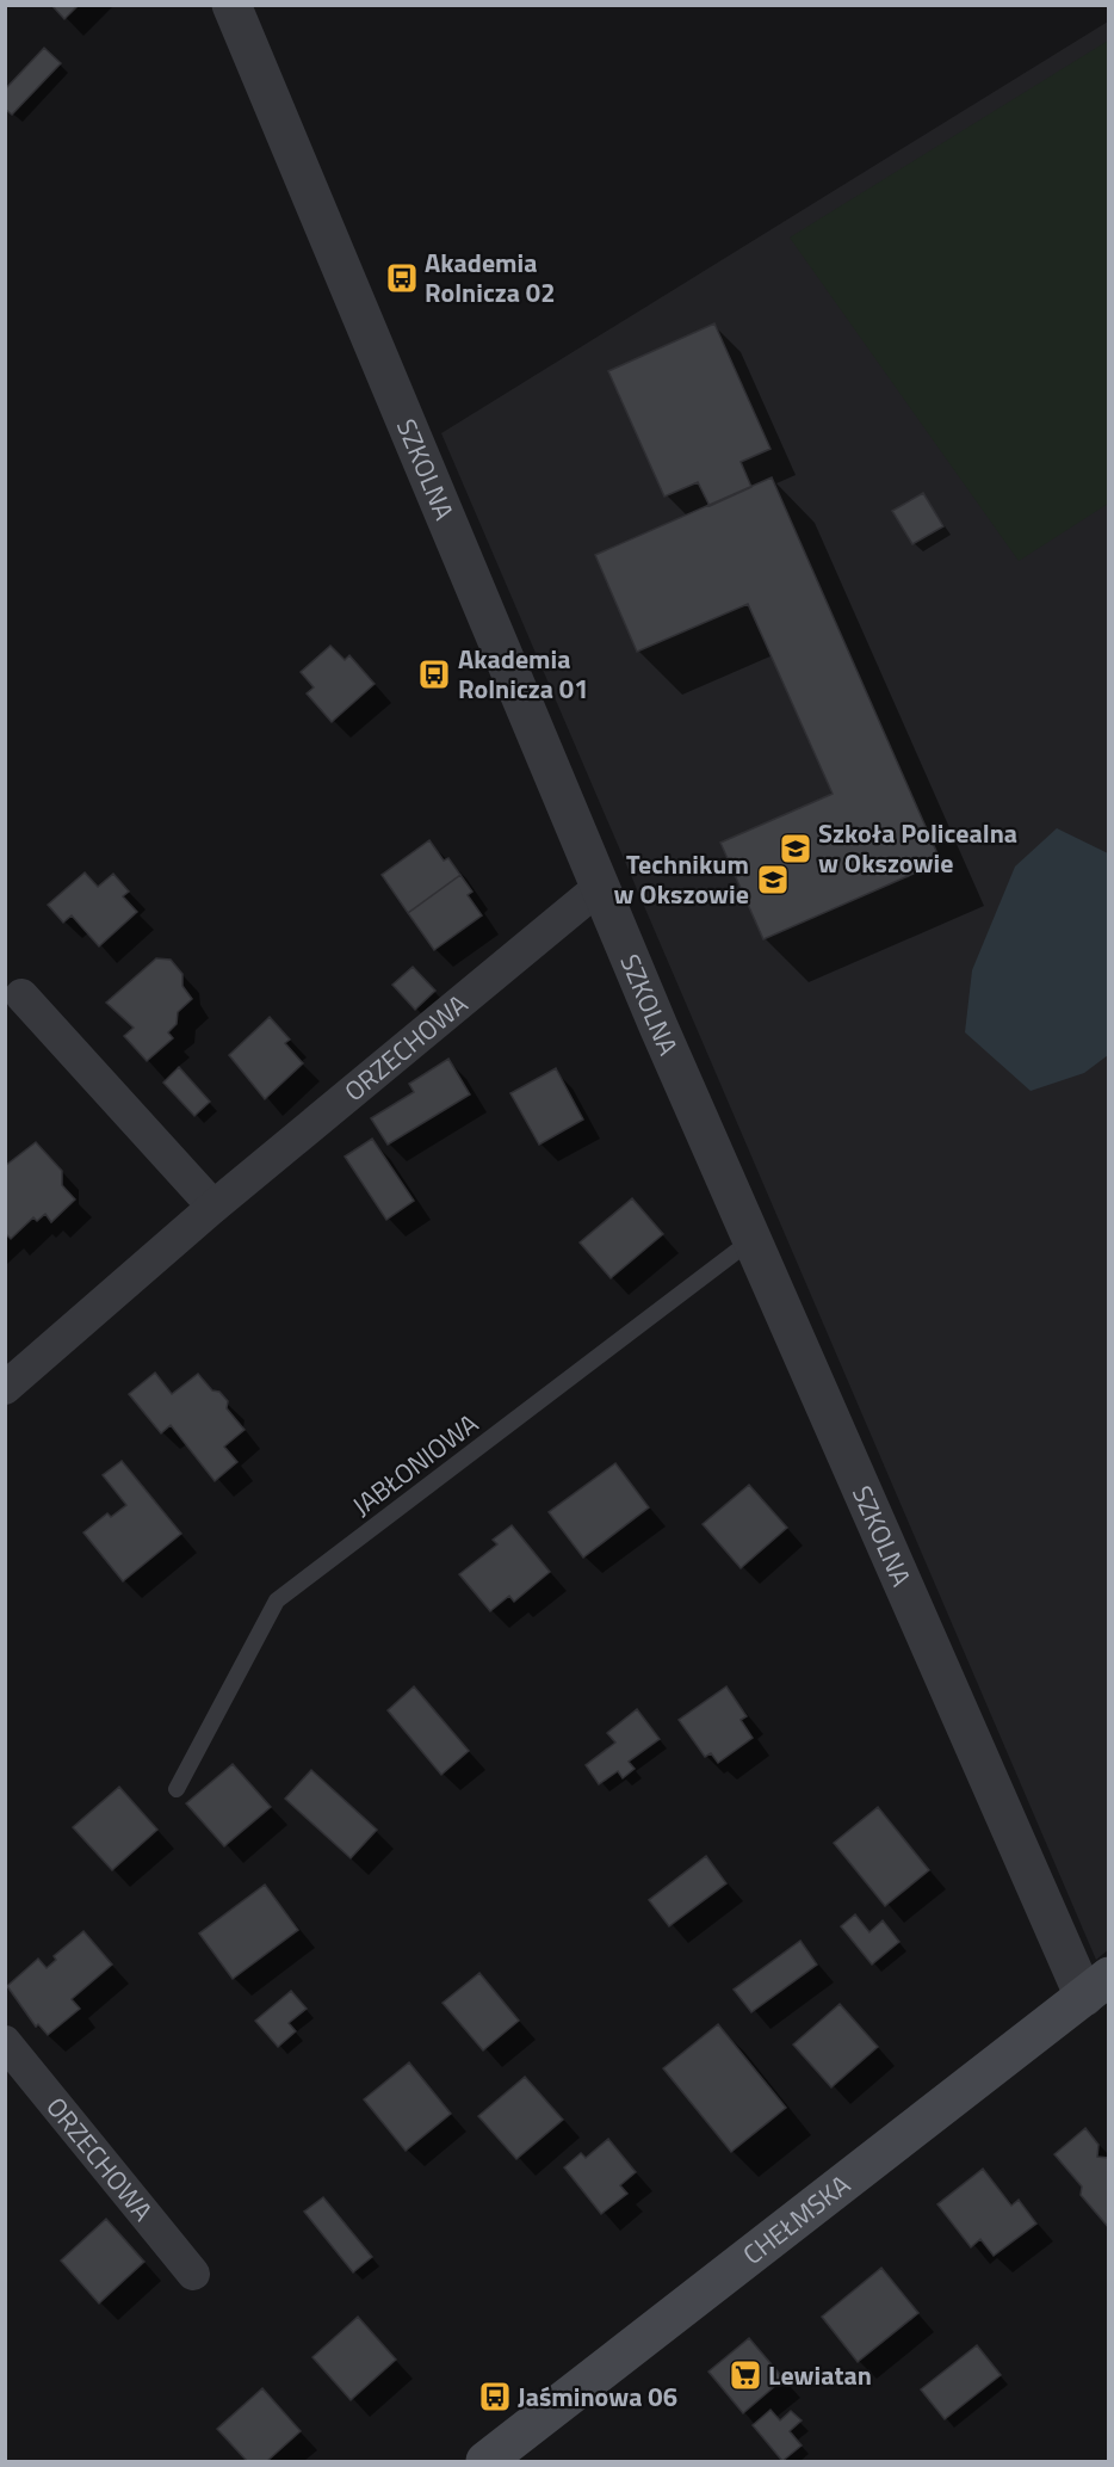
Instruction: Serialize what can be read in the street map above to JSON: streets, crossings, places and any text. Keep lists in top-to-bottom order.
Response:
{
  "streets": {
    "main road": ["CHEŁMSKA"],
    "street": ["SZKOLNA", "ORZECHOWA"],
    "lane": ["JABŁONIOWA"]
  },
  "crossings": [
    ["SZKOLNA", "ORZECHOWA"],
    ["SZKOLNA", "JABŁONIOWA"],
    ["SZKOLNA", "CHEŁMSKA"]
  ],
  "places": {
    "bus stop": ["Akademia Rolnicza 02", "Akademia Rolnicza 01", "Jaśminowa 06"],
    "school or university": ["Szkoła Policealna w Okszowie", "Technikum w Okszowie"],
    "supermarket": ["Lewiatan"]
  }
}
